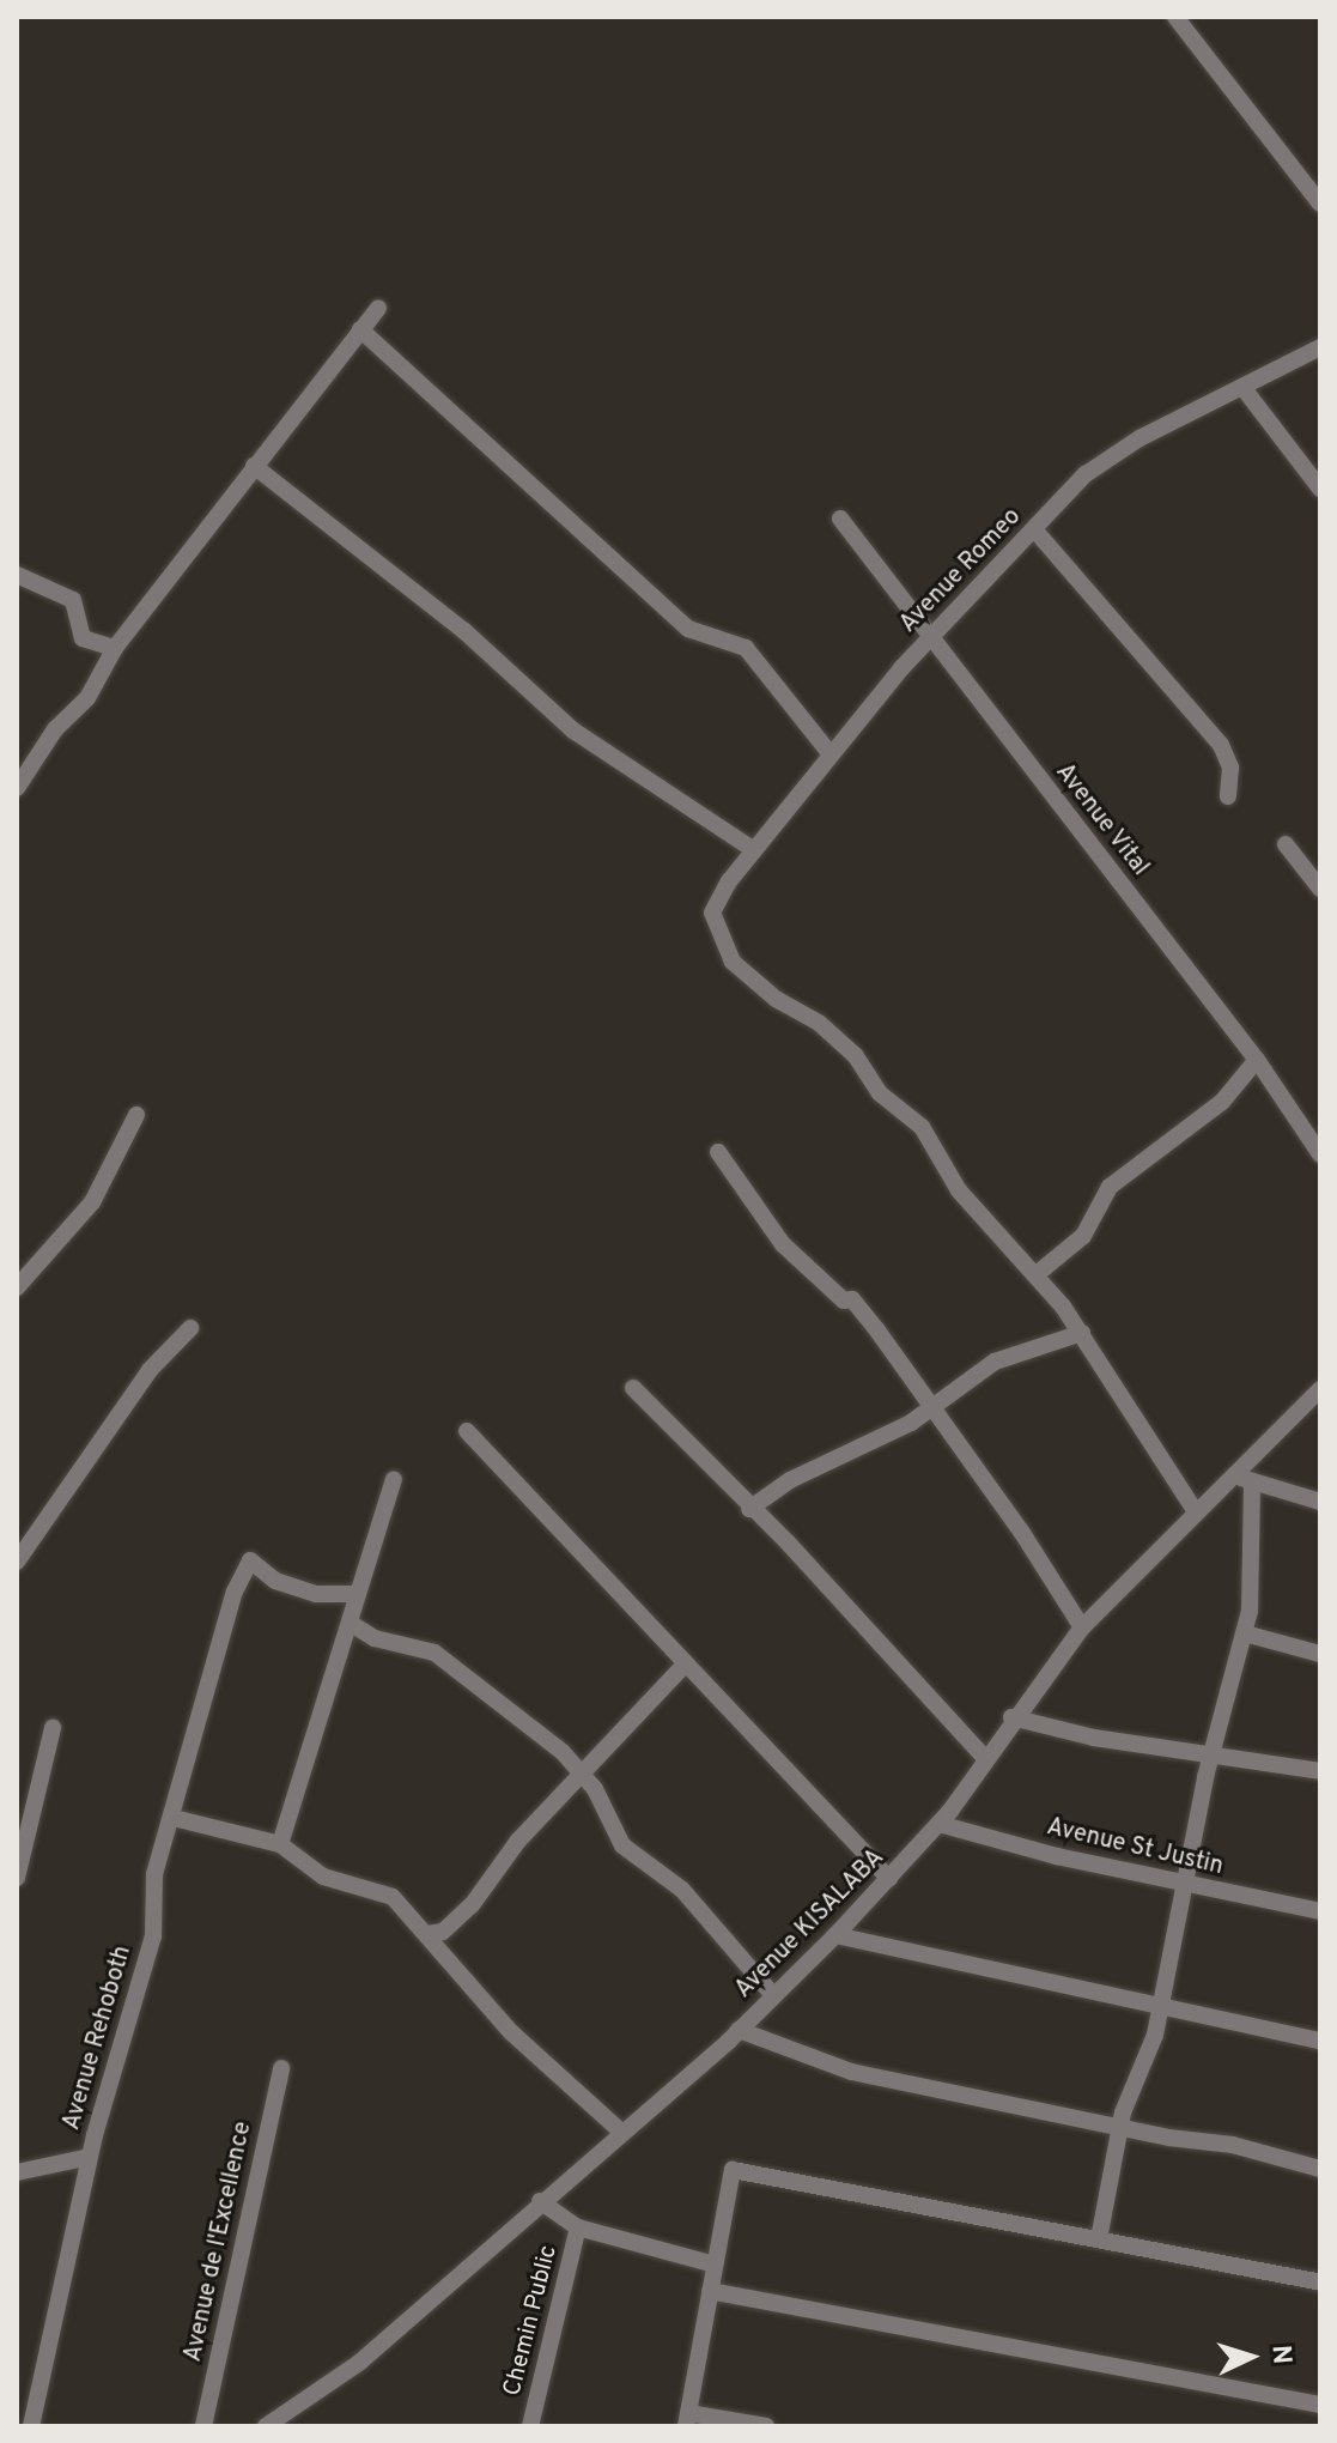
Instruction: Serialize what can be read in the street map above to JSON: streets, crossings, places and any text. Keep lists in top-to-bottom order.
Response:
{
  "streets": {
    "street": [
      "Avenue Romeo",
      "Avenue Vital",
      "Avenue St Justin",
      "Avenue KISALABA",
      "Avenue Rehoboth",
      "Avenue de l'Excellence",
      "Chemin Public"
    ]
  },
  "crossings": [
    ["Avenue Romeo", "Avenue Vital"],
    ["Avenue St Justin", "Avenue KISALABA"]
  ],
  "north": "right"
}
